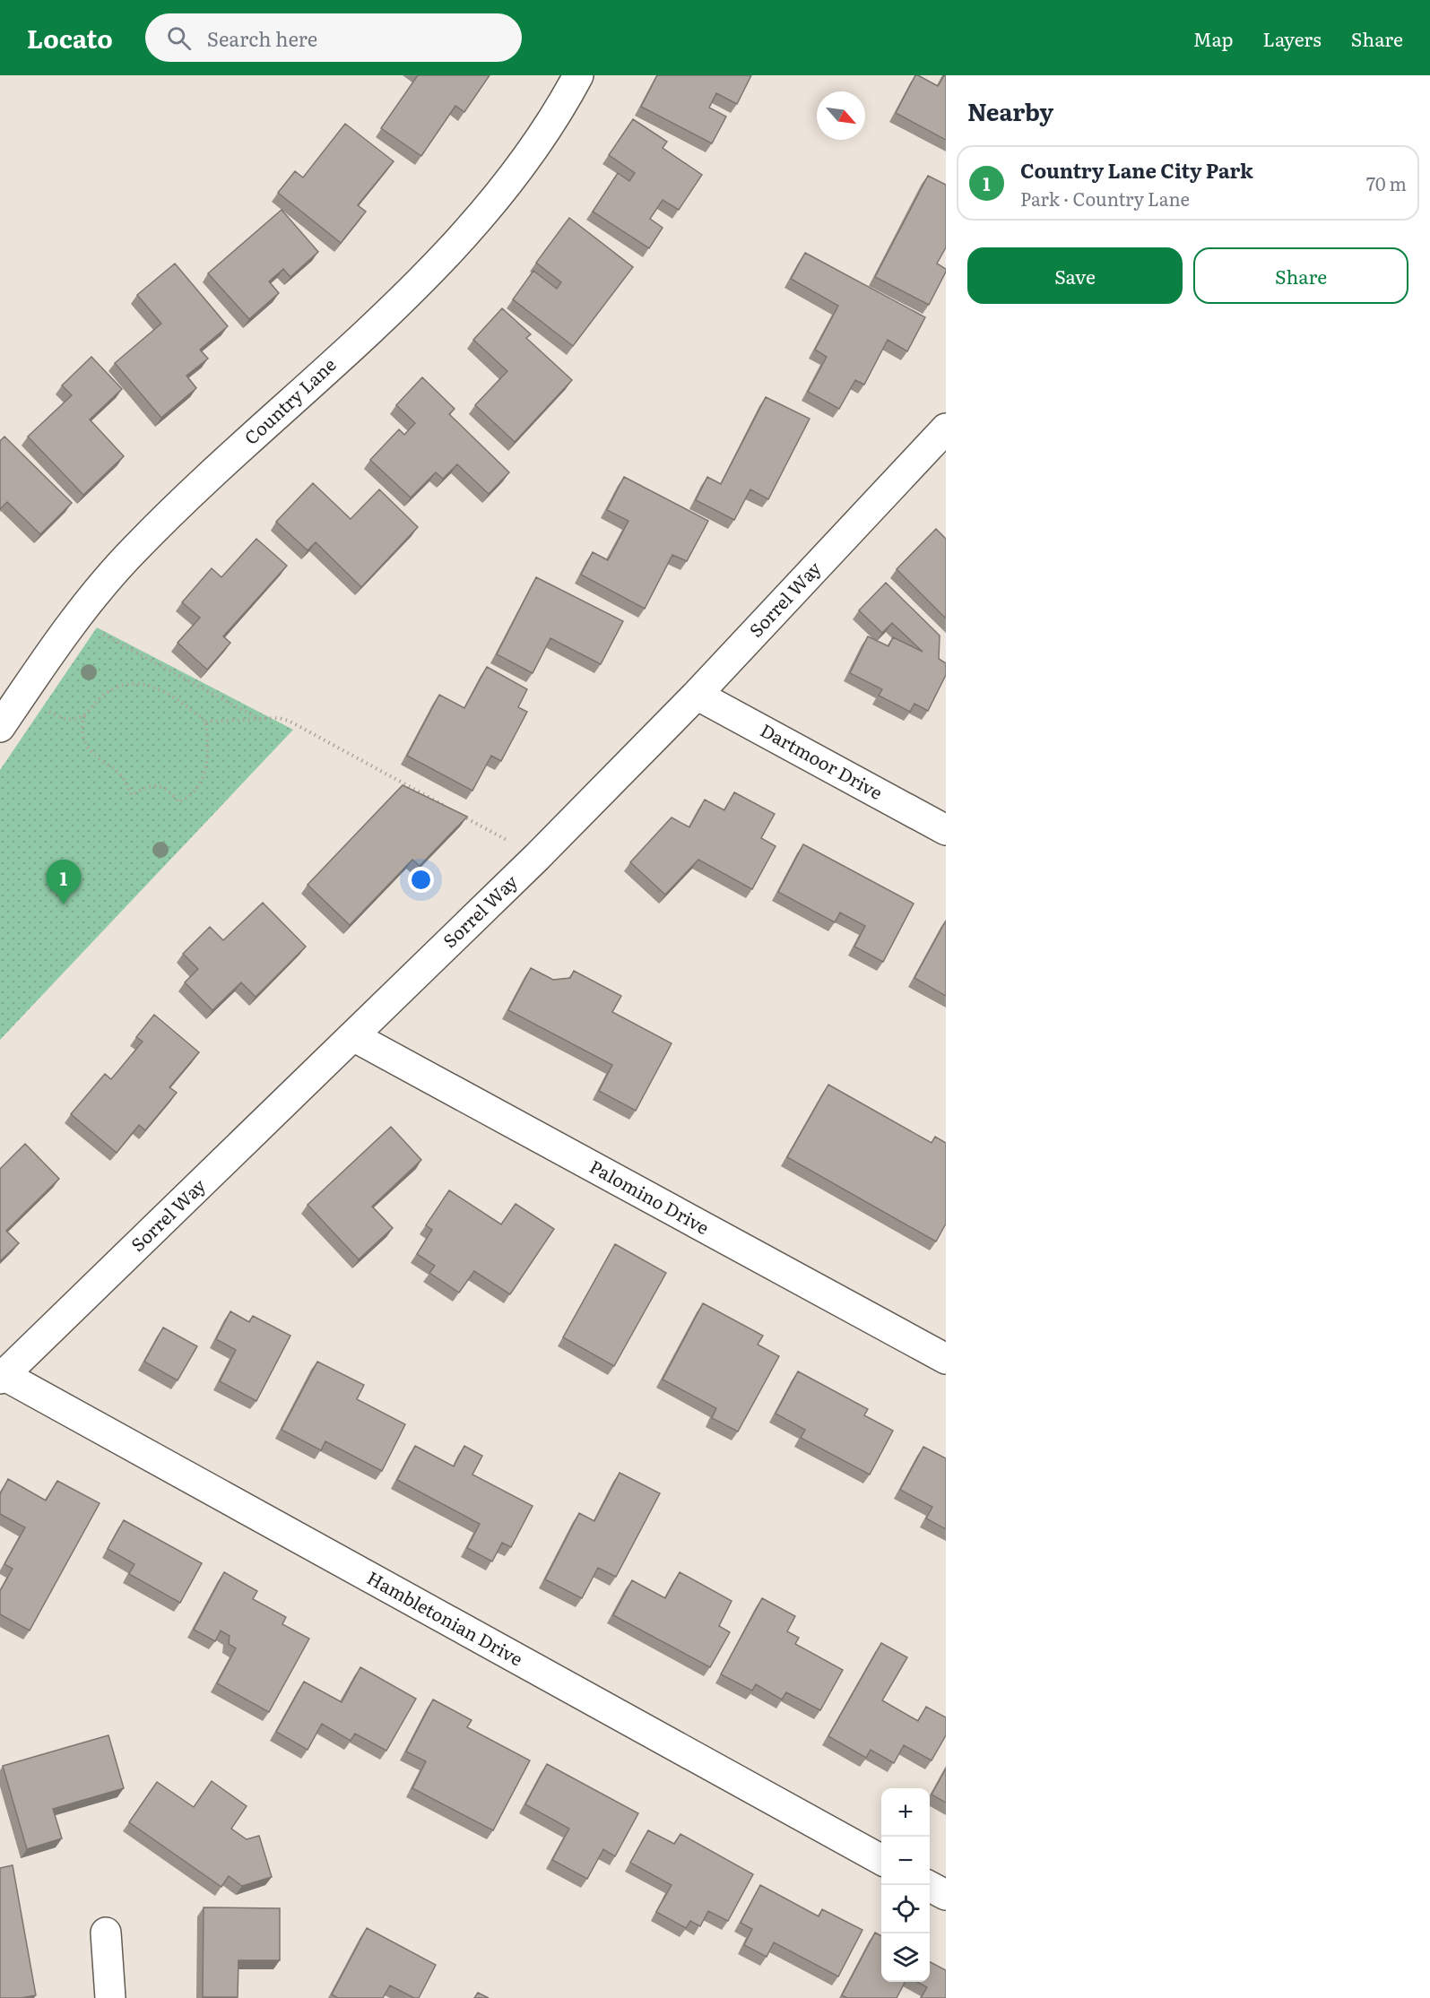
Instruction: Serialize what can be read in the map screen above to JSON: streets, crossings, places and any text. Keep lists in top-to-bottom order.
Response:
{
  "streets": {
    "street": [
      "Country Lane",
      "Sorrel Way",
      "Dartmoor Drive",
      "Palomino Drive",
      "Hambletonian Drive"
    ]
  },
  "crossings": [
    ["Sorrel Way", "Dartmoor Drive"],
    ["Sorrel Way", "Palomino Drive"],
    ["Sorrel Way", "Hambletonian Drive"]
  ],
  "north": "bottom right",
  "page": {
    "header": "Locato",
    "search": "Search here",
    "nav": ["Map", "Layers", "Share"],
    "heading": "Nearby",
    "list": [
      {
        "mark": "1",
        "name": "Country Lane City Park",
        "note": "Park · Country Lane",
        "value": "70 m"
      }
    ],
    "buttons": ["Save", "Share"],
    "pins": "1",
    "map_buttons": ["+", "−"]
  }
}
